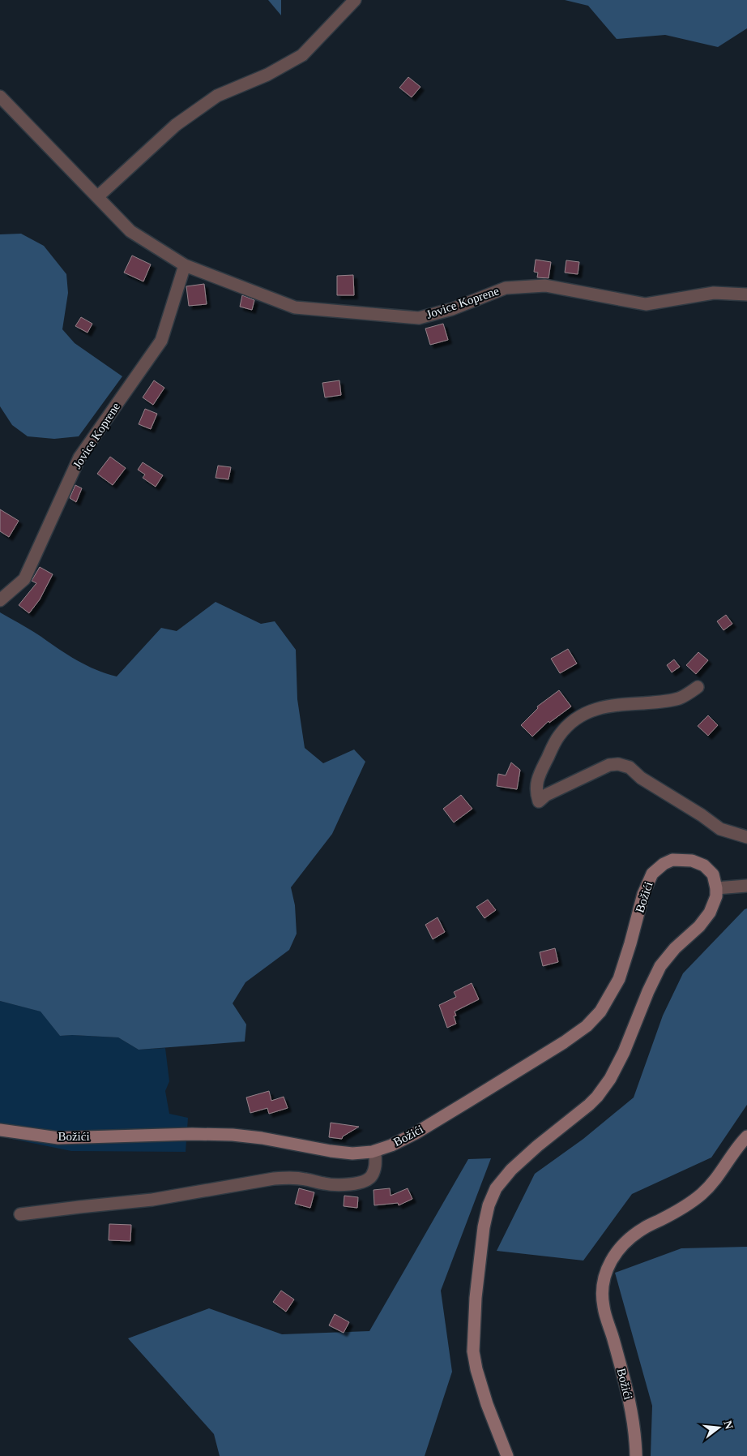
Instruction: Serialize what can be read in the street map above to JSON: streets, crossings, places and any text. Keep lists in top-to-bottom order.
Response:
{
  "streets": {
    "main road": ["Božići"],
    "street": ["Jovice Koprene"]
  },
  "north": "right"
}
